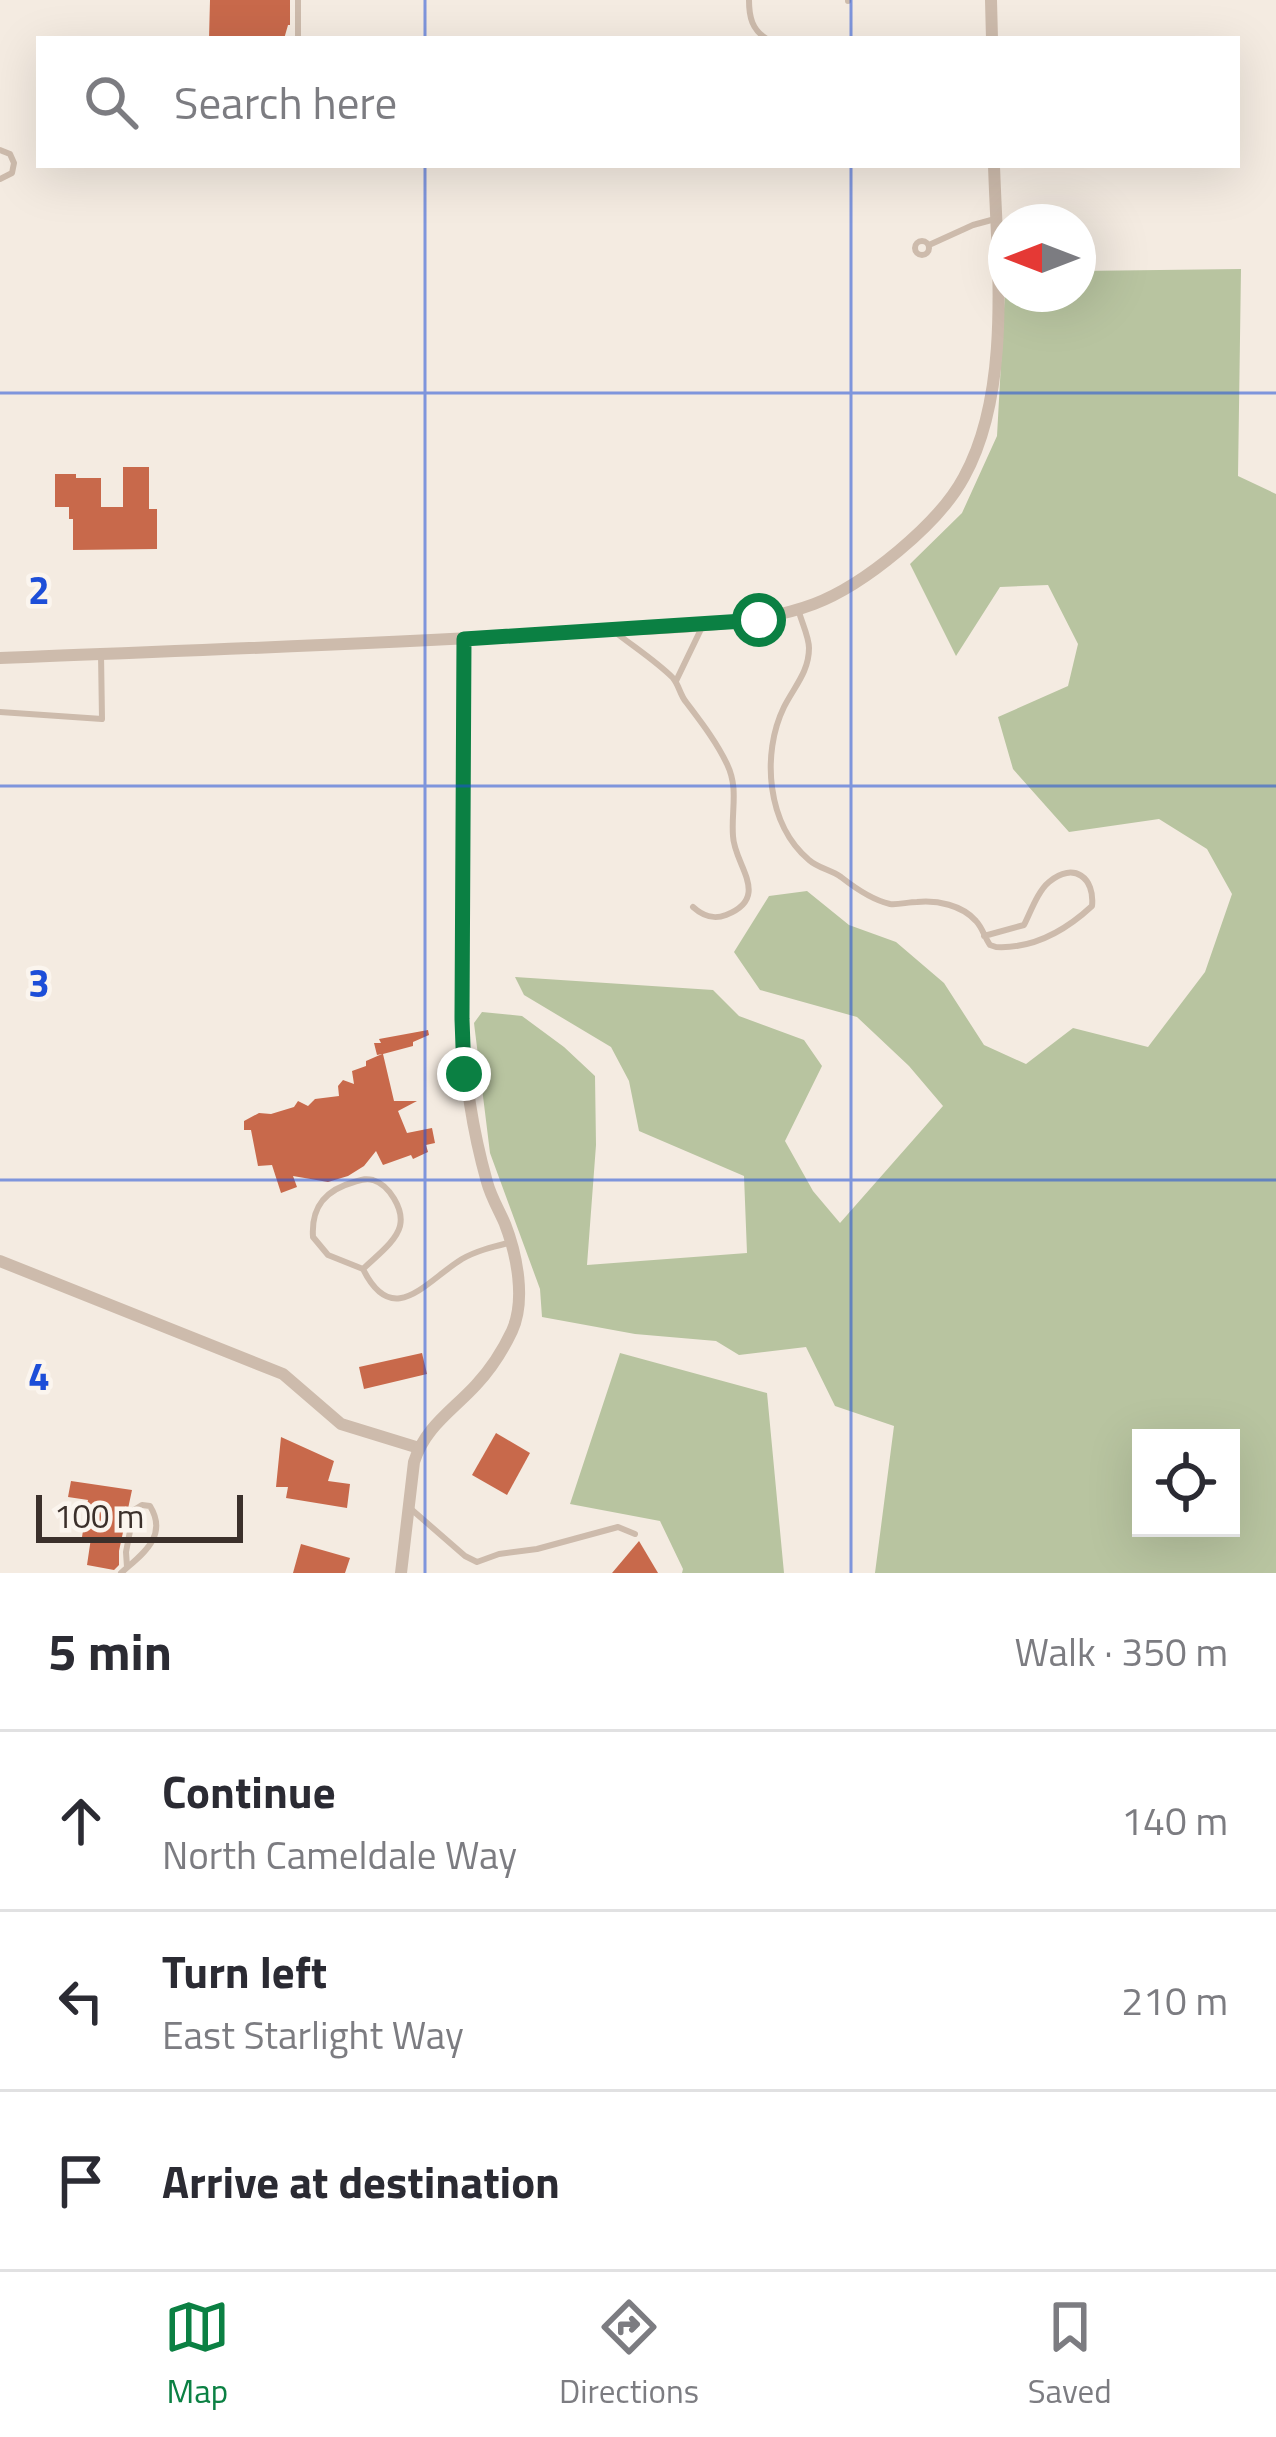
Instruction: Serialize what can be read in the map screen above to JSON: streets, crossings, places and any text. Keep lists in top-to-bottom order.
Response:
{
  "scale_bar": "100 m",
  "north": "left",
  "page": {
    "search": "Search here",
    "scale": "100 m",
    "heading": ["5 min", "Walk · 350 m"],
    "list": [
      ["Continue", "North Cameldale Way", "140 m"],
      ["Turn left", "East Starlight Way", "210 m"],
      "Arrive at destination"
    ],
    "nav": ["Map", "Directions", "Saved"]
  },
  "grid": {
    "rows": ["2", "3", "4"]
  }
}
